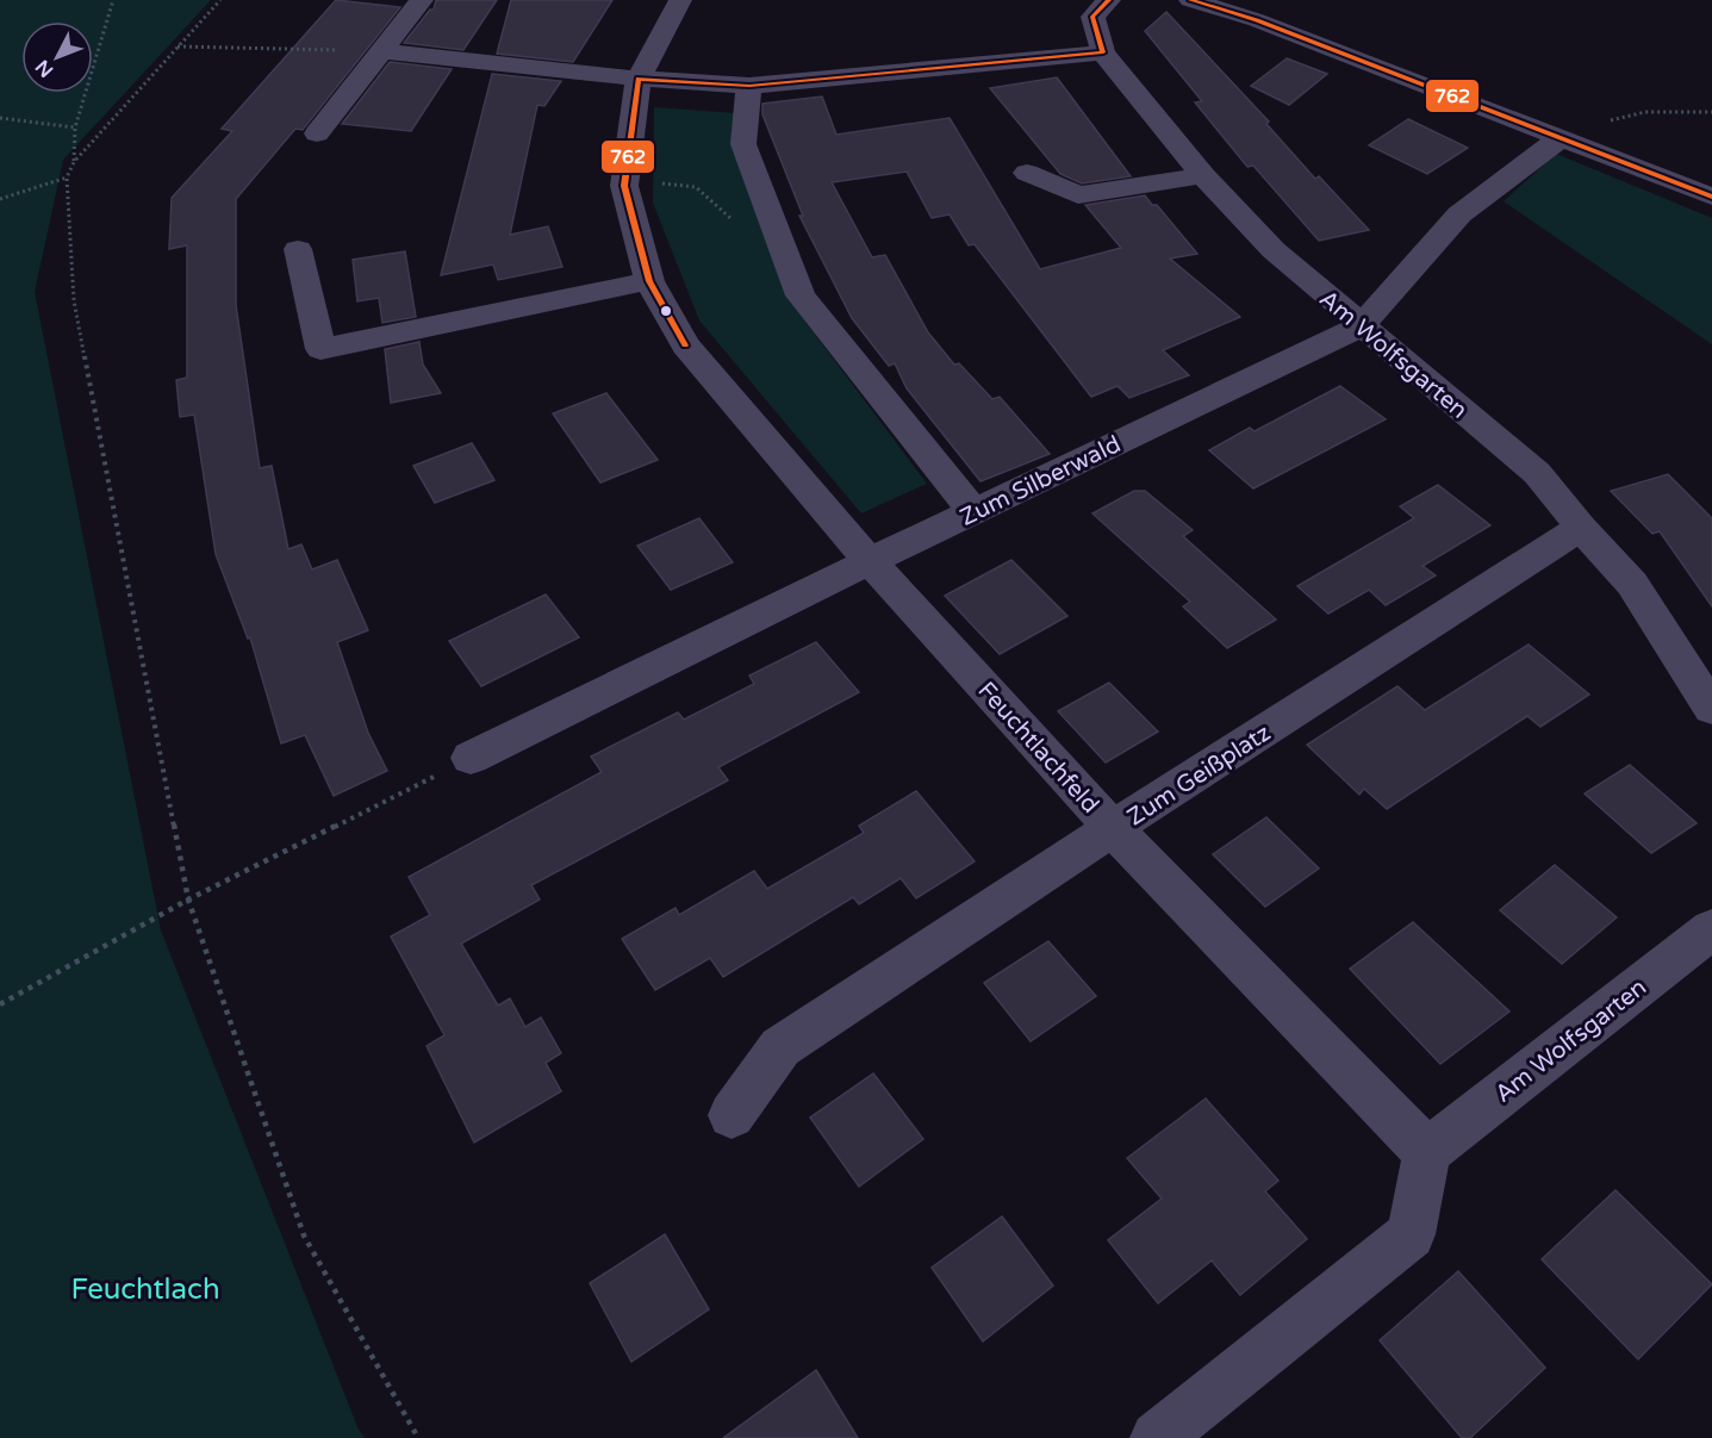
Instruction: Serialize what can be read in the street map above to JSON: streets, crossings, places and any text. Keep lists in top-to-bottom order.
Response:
{
  "streets": {
    "street": [
      "Am Wolfsgarten",
      "Zum Silberwald",
      "Feuchtlachfeld",
      "Zum Geißplatz"
    ]
  },
  "crossings": [
    ["Am Wolfsgarten", "Zum Silberwald"],
    ["Am Wolfsgarten", "Feuchtlachfeld"],
    ["Am Wolfsgarten", "Zum Geißplatz"],
    ["Zum Silberwald", "Feuchtlachfeld"],
    ["Feuchtlachfeld", "Zum Geißplatz"]
  ],
  "parks": ["Feuchtlach"],
  "lines": ["transit line 762"],
  "north": "bottom left"
}
